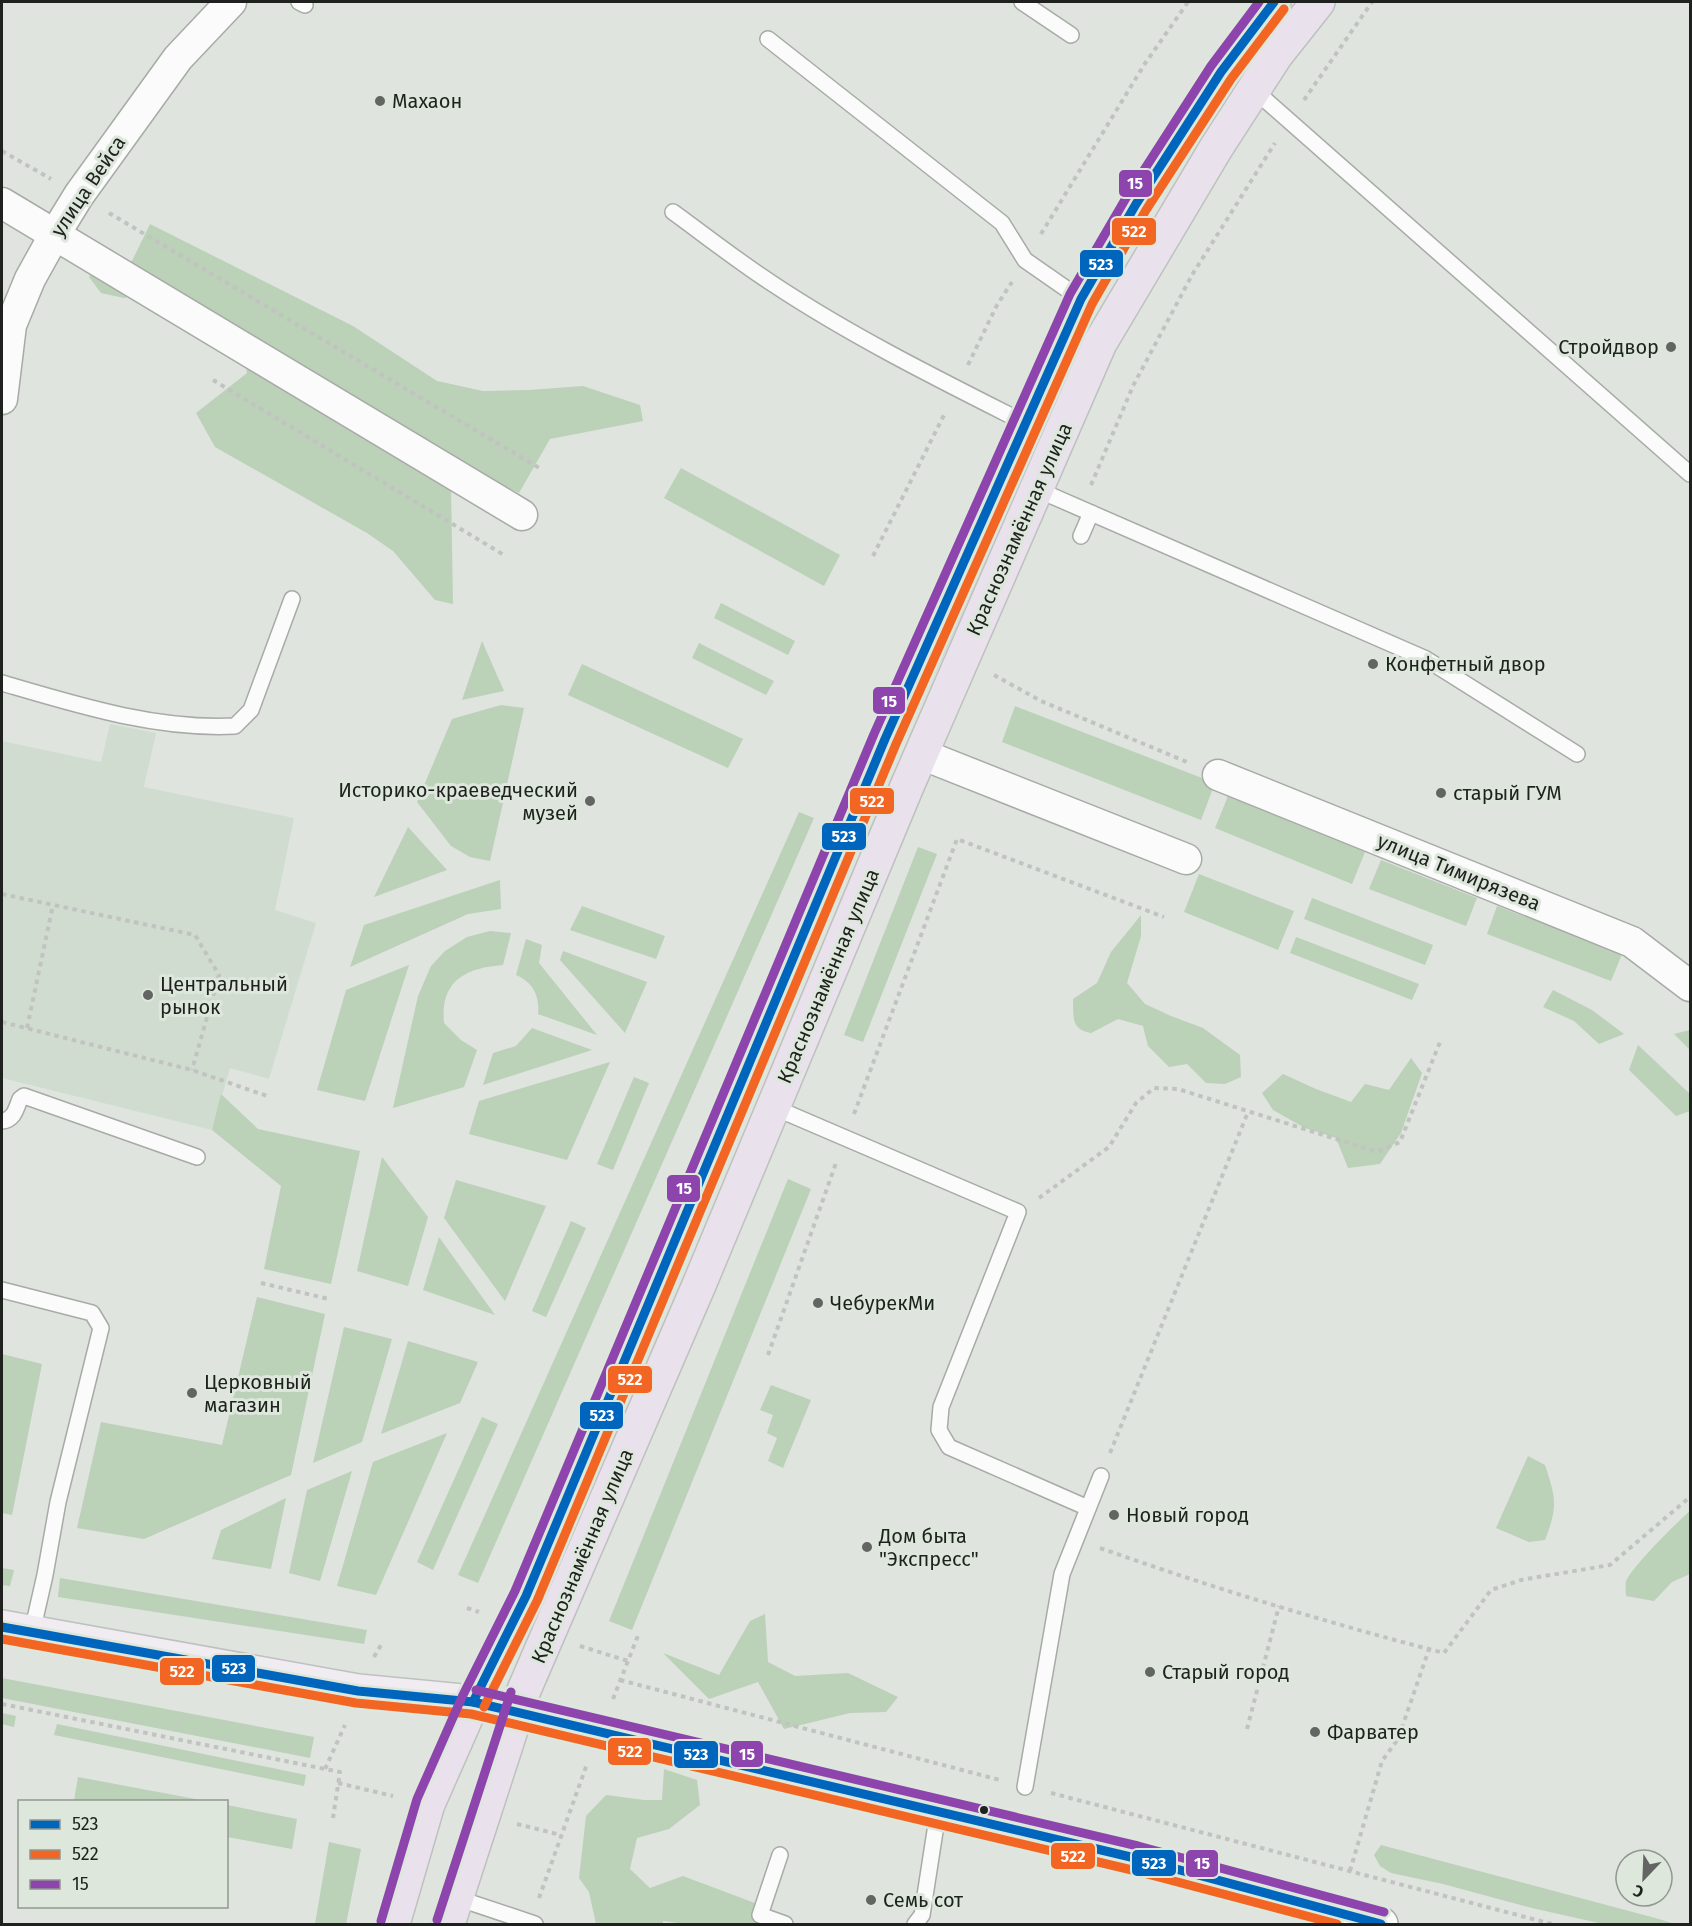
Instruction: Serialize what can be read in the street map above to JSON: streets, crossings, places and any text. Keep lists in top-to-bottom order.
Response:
{
  "streets": {
    "highway": ["Краснознамённая улица"],
    "street": ["улица Вейса", "улица Тимирязева"]
  },
  "places": [
    "Махаон",
    "Стройдвор",
    "Конфетный двор",
    "старый ГУМ",
    "Историко-краеведческий музей",
    "Центральный рынок",
    "ЧебурекМи",
    "Церковный магазин",
    "Новый город",
    "Дом быта \"Экспресс\"",
    "Старый город",
    "Фарватер",
    "Семь сот"
  ],
  "lines": ["transit line 523", "transit line 15", "transit line 522"],
  "legend": ["523", "522", "15"],
  "north": "bottom left"
}
